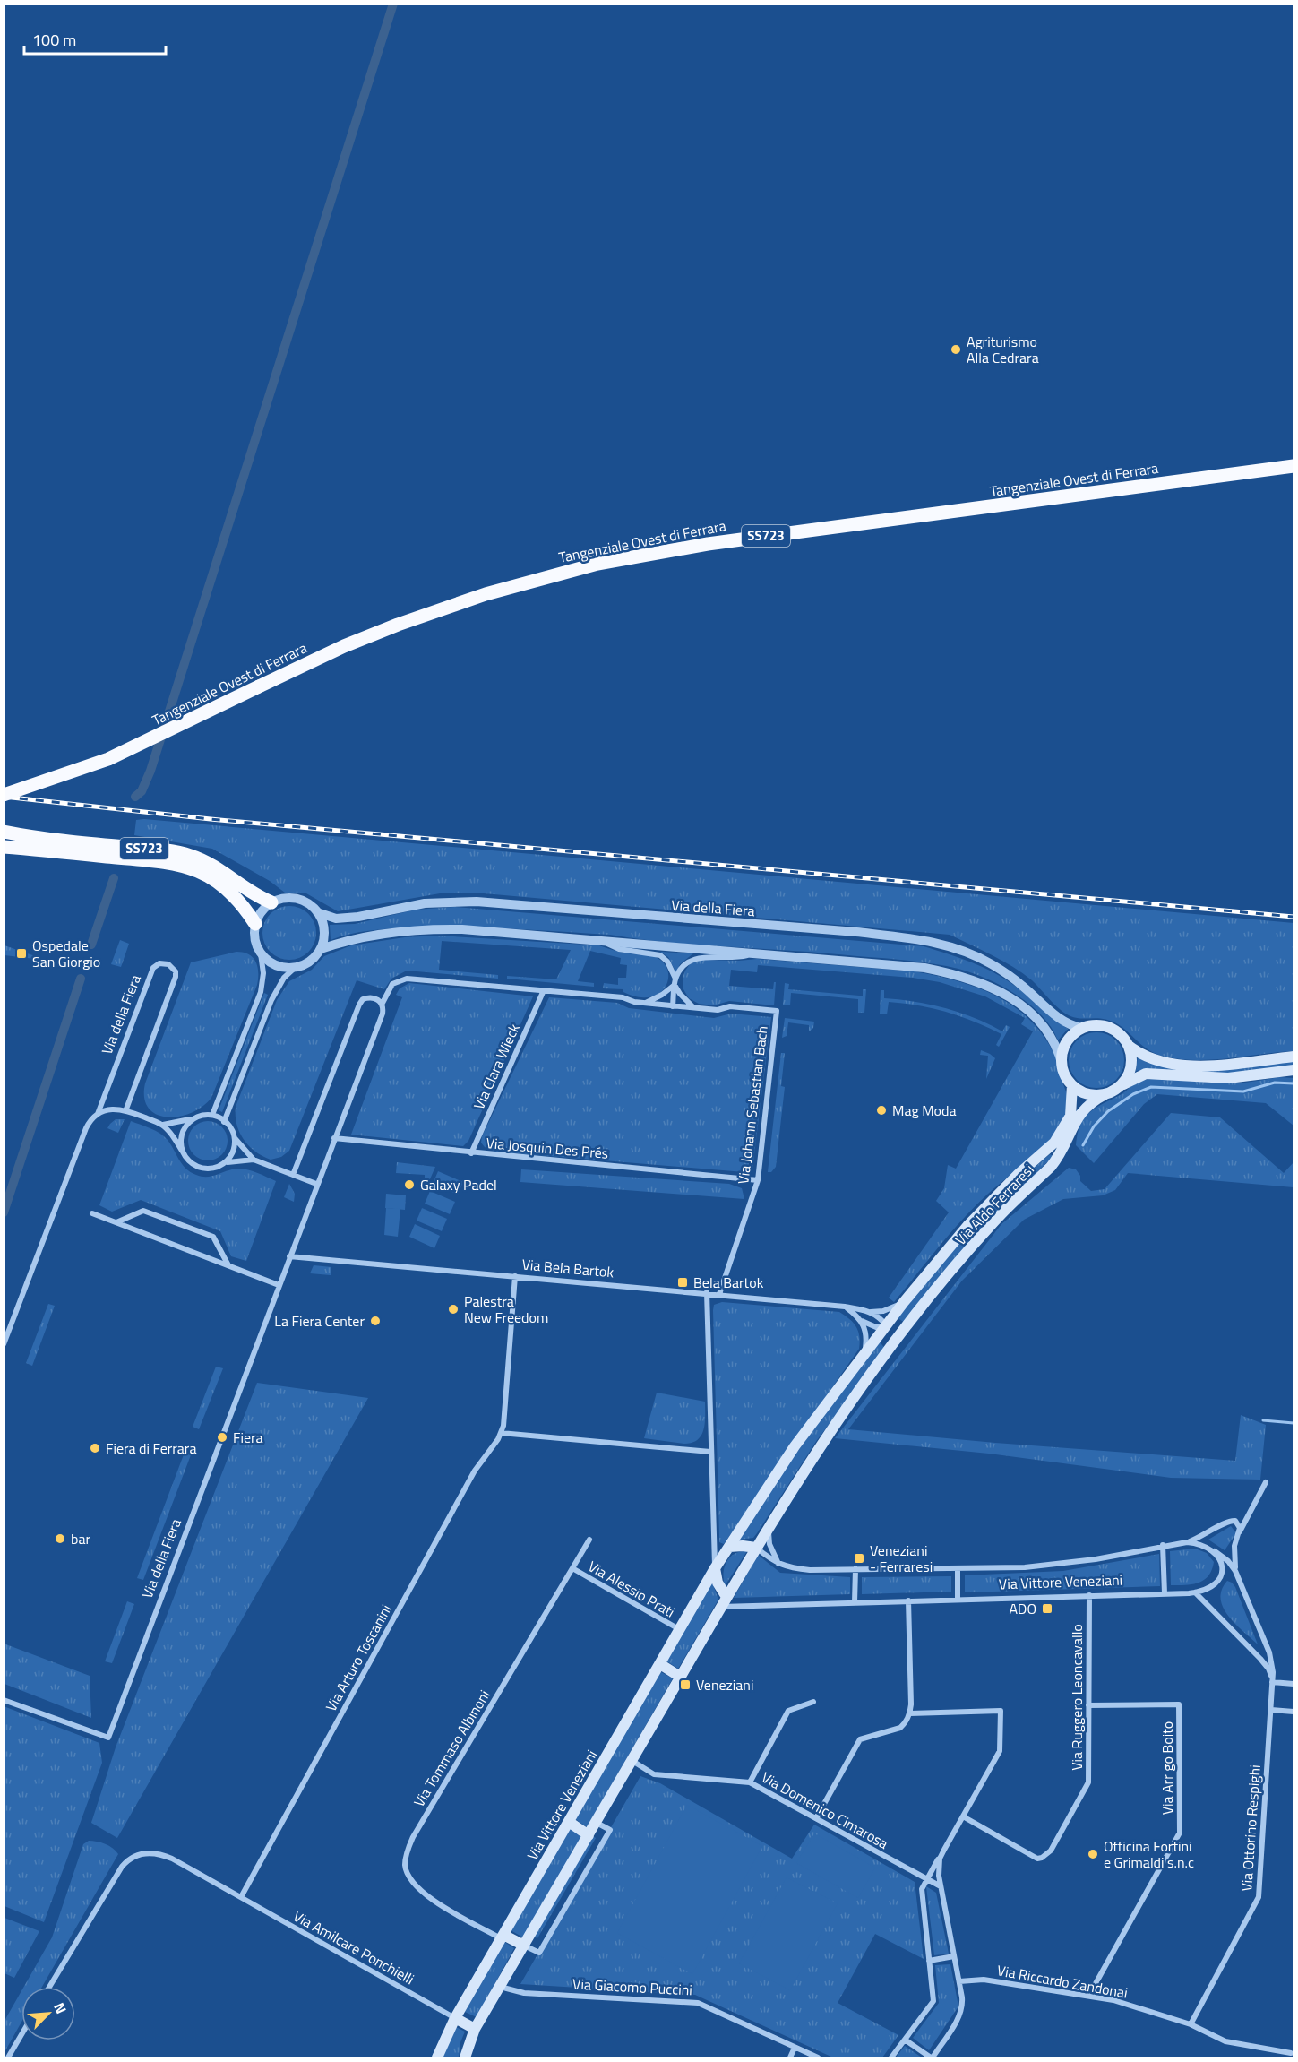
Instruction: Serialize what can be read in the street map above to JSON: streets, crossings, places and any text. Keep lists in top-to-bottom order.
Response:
{
  "streets": {
    "highway": ["Tangenziale Ovest di Ferrara", "SS723"],
    "main road": ["Via Aldo Ferraresi", "Via Vittore Veneziani"],
    "street": [
      "Via della Fiera",
      "Via Clara Wieck",
      "Via Johann Sebastian Bach",
      "Via Josquin Des Prés",
      "Via Bela Bartok",
      "Via Alessio Prati",
      "Via Arturo Toscanini",
      "Via Ruggero Leoncavallo",
      "Via Tommaso Albinoni",
      "Via Arrigo Boito",
      "Via Domenico Cimarosa",
      "Via Ottorino Respighi",
      "Via Amilcare Ponchielli",
      "Via Riccardo Zandonai",
      "Via Giacomo Puccini"
    ]
  },
  "crossings": [
    ["SS723", "Via della Fiera"],
    ["Via della Fiera", "Via Clara Wieck"],
    ["Via della Fiera", "Via Johann Sebastian Bach"],
    ["Via della Fiera", "Via Josquin Des Prés"],
    ["Via della Fiera", "Via Aldo Ferraresi"],
    ["Via della Fiera", "Via Bela Bartok"],
    ["Via Clara Wieck", "Via Josquin Des Prés"],
    ["Via Johann Sebastian Bach", "Via Josquin Des Prés"],
    ["Via Johann Sebastian Bach", "Via Bela Bartok"],
    ["Via Aldo Ferraresi", "Via Bela Bartok"],
    ["Via Aldo Ferraresi", "Via Vittore Veneziani"],
    ["Via Bela Bartok", "Via Arturo Toscanini"],
    ["Via Vittore Veneziani", "Via Alessio Prati"],
    ["Via Vittore Veneziani", "Via Ruggero Leoncavallo"],
    ["Via Vittore Veneziani", "Via Tommaso Albinoni"],
    ["Via Vittore Veneziani", "Via Ottorino Respighi"],
    ["Via Vittore Veneziani", "Via Amilcare Ponchielli"],
    ["Via Alessio Prati", "Via Tommaso Albinoni"],
    ["Via Arturo Toscanini", "Via Amilcare Ponchielli"],
    ["Via Ruggero Leoncavallo", "Via Arrigo Boito"],
    ["Via Arrigo Boito", "Via Riccardo Zandonai"],
    ["Via Ottorino Respighi", "Via Riccardo Zandonai"]
  ],
  "places": {
    "other": [
      "Agriturismo Alla Cedrara",
      "Mag Moda",
      "Galaxy Padel",
      "Palestra New Freedom",
      "La Fiera Center",
      "Fiera",
      "Fiera di Ferrara",
      "bar",
      "Officina Fortini e Grimaldi s.n.c"
    ],
    "transit": [
      "Ospedale San Giorgio",
      "Bela Bartok",
      "Veneziani - Ferraresi",
      "ADO",
      "Veneziani"
    ]
  },
  "scale_bar": "100 m",
  "north": "top right"
}
